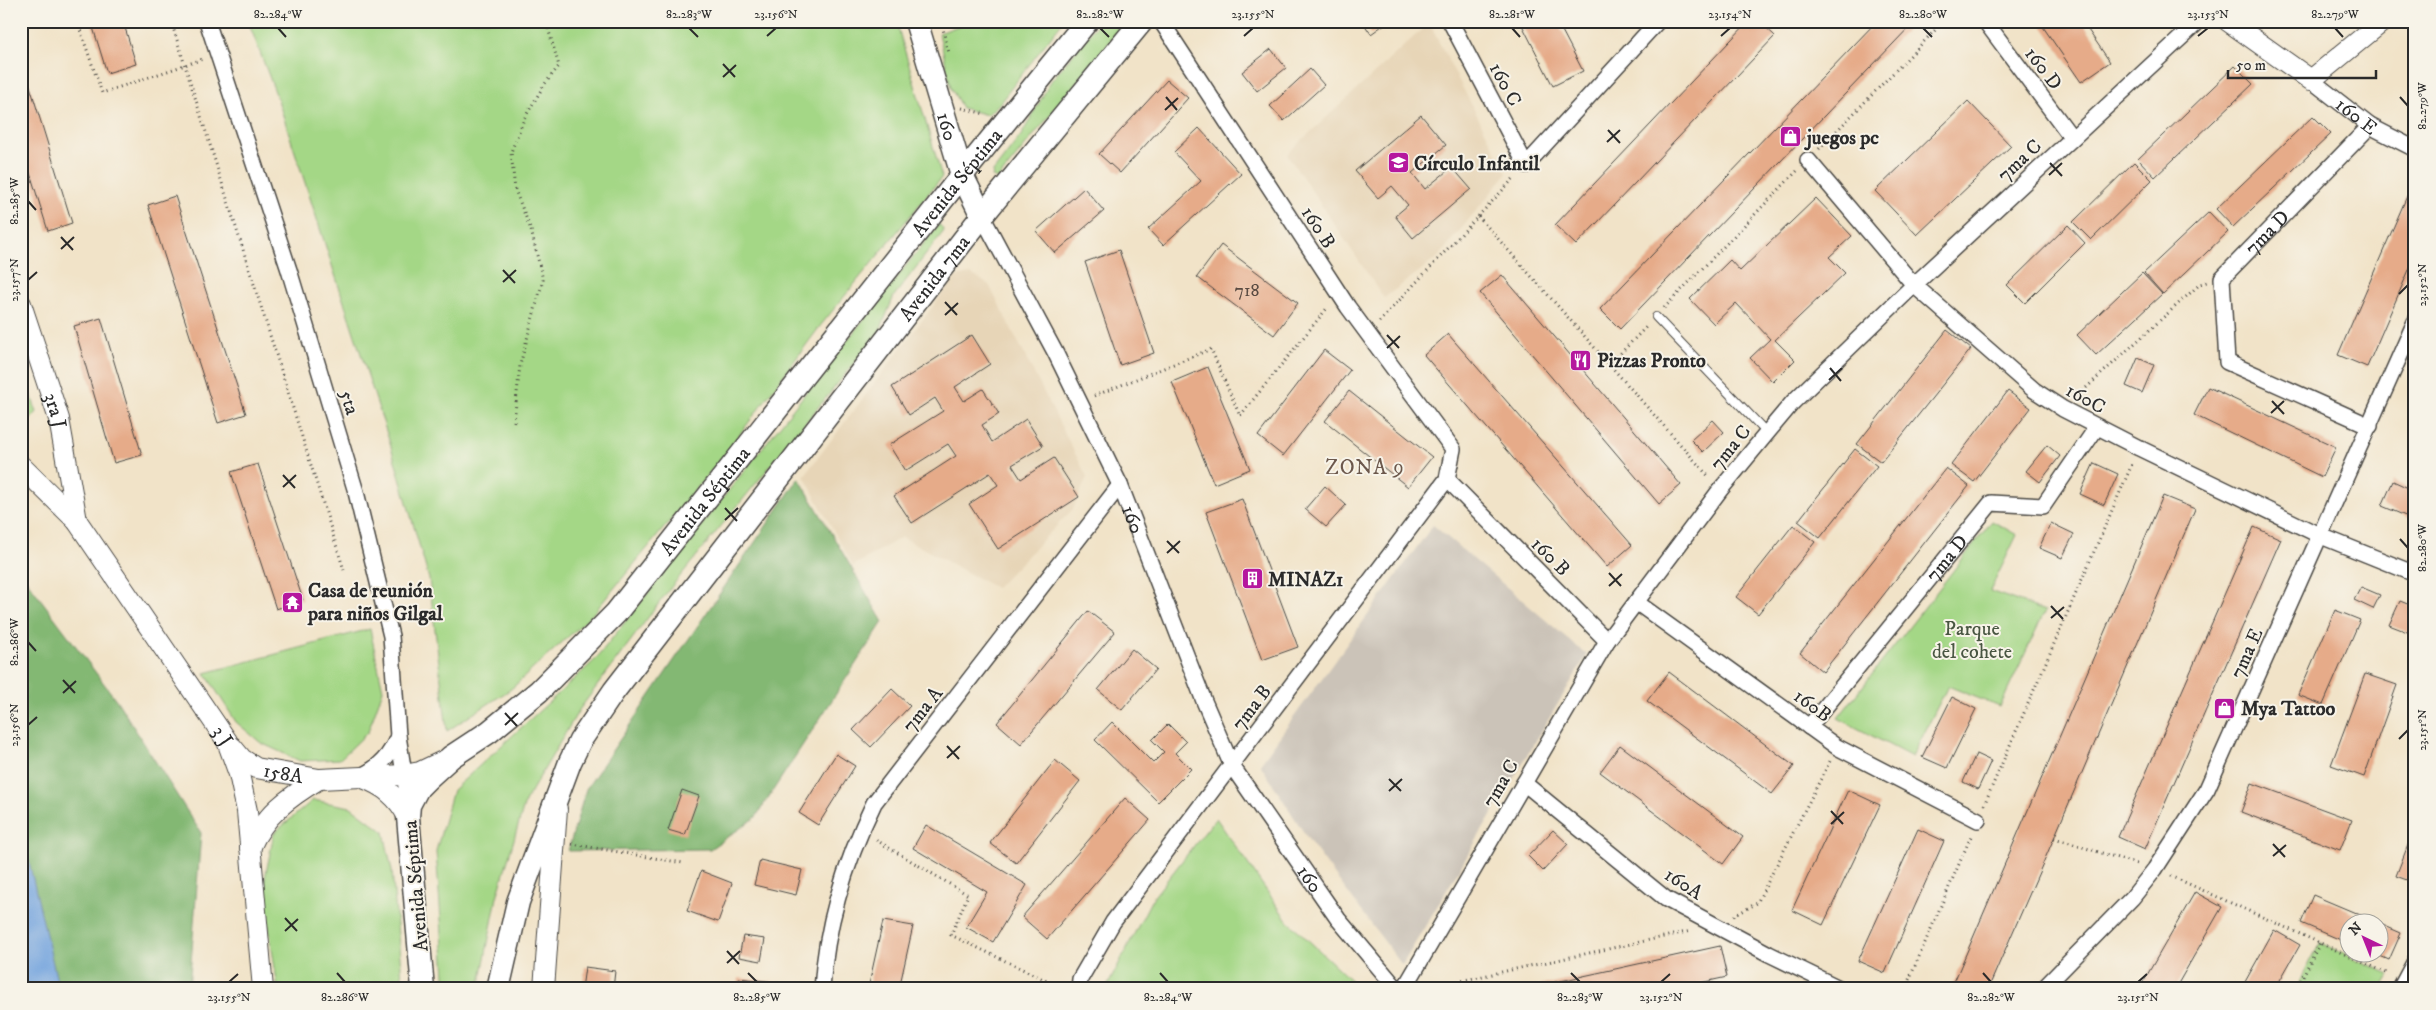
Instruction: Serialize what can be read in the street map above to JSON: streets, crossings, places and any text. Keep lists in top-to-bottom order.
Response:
{
  "streets": {
    "main road": ["160", "Avenida Séptima", "Avenida 7ma"],
    "street": [
      "160 D",
      "160 C",
      "160 E",
      "7ma C",
      "160 B",
      "7ma D",
      "160C",
      "5ta",
      "3ra J",
      "7ma E",
      "160B",
      "7ma B",
      "7ma A",
      "3 J",
      "158A",
      "160A"
    ]
  },
  "crossings": [
    ["160 D", "7ma C"],
    ["160 E", "7ma D"],
    ["160", "Avenida Séptima"],
    ["160", "Avenida 7ma"],
    ["160", "7ma B"],
    ["160", "7ma A"],
    ["7ma C", "160 B"],
    ["7ma C", "160C"],
    ["7ma C", "160B"],
    ["7ma C", "160A"],
    ["Avenida Séptima", "Avenida 7ma"],
    ["Avenida Séptima", "5ta"],
    ["Avenida Séptima", "158A"],
    ["160 B", "7ma B"],
    ["7ma D", "160C"],
    ["7ma D", "160B"],
    ["160C", "7ma E"],
    ["5ta", "158A"],
    ["3ra J", "3 J"],
    ["3 J", "158A"]
  ],
  "districts": ["ZONA 9"],
  "parks": ["Parque del cohete"],
  "places": {
    "shop": ["juegos pc", "Mya Tattoo"],
    "school or university": ["Círculo Infantil"],
    "restaurant": ["Pizzas Pronto"],
    "building": ["MINAZ1"],
    "temple": ["Casa de reunión para niños Gilgal"]
  },
  "house_numbers": ["718"],
  "scale_bar": "50 m",
  "north": "top left",
  "coordinates": [
    "82.284°W",
    "82.283°W",
    "23.156°N",
    "82.282°W",
    "23.155°N",
    "82.281°W",
    "23.154°N",
    "82.280°W",
    "23.153°N",
    "82.279°W",
    "82.285°W",
    "23.157°N",
    "23.152°N",
    "82.286°W",
    "23.151°N"
  ]
}
